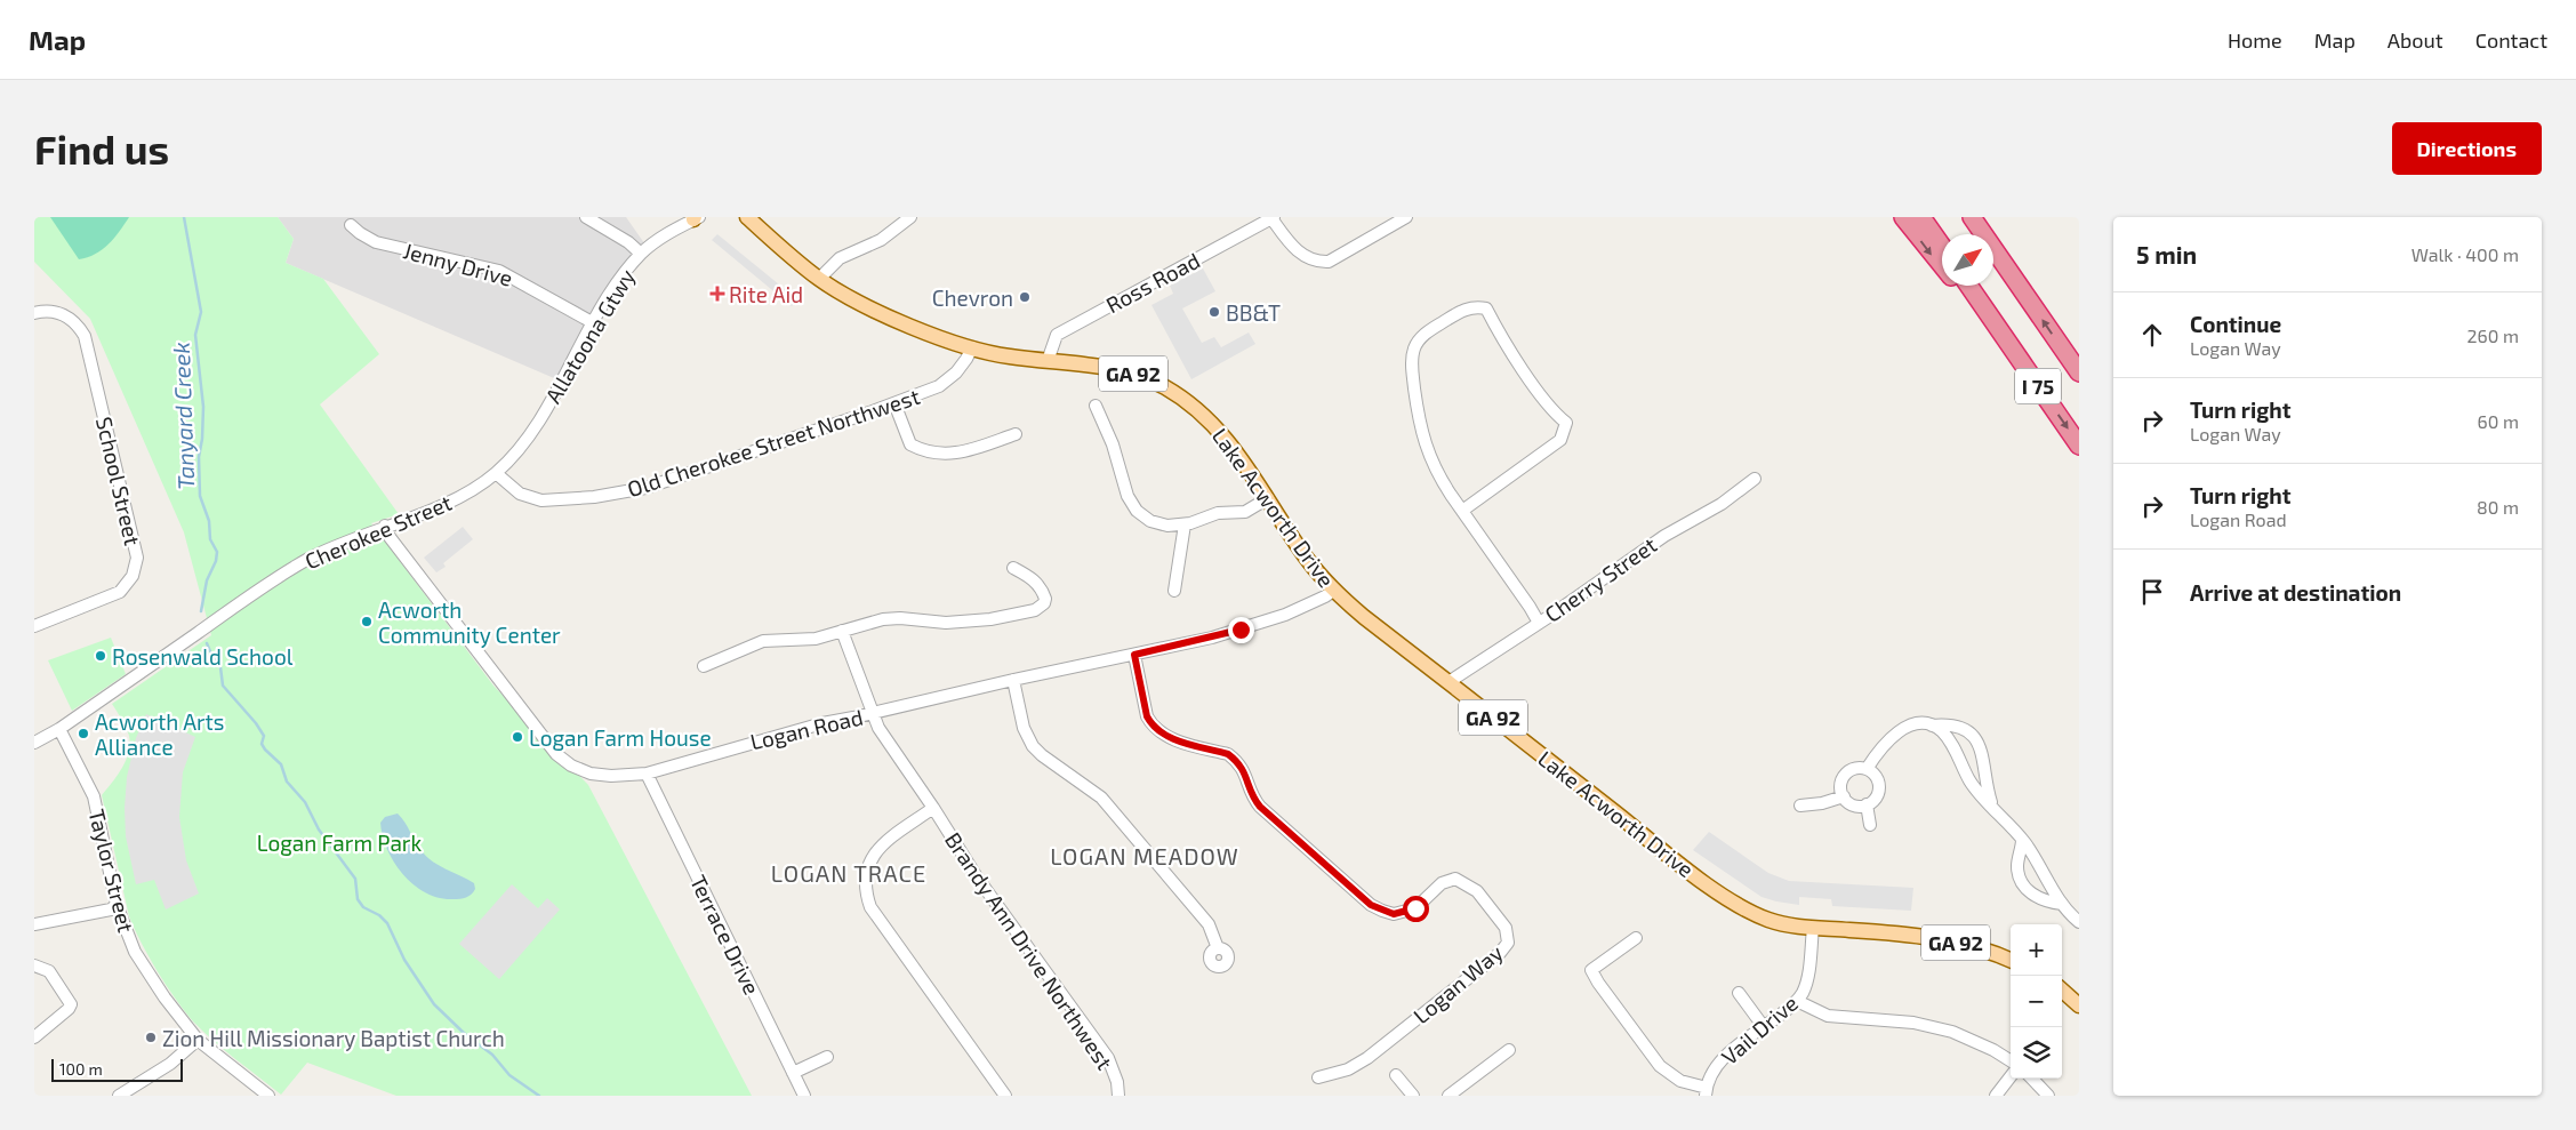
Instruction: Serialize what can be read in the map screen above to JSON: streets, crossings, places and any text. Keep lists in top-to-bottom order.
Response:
{
  "streets": {
    "highway": ["I 75"],
    "main road": ["GA 92", "Lake Acworth Drive"],
    "street": [
      "Jenny Drive",
      "Ross Road",
      "Allatoona Gtwy",
      "Old Cherokee Street Northwest",
      "School Street",
      "Cherokee Street",
      "Cherry Street",
      "Logan Road",
      "Taylor Street",
      "Terrace Drive",
      "Brandy Ann Drive Northwest",
      "Logan Way",
      "Vail Drive"
    ]
  },
  "crossings": [
    ["Jenny Drive", "Allatoona Gtwy"],
    ["Ross Road", "Lake Acworth Drive"],
    ["Allatoona Gtwy", "Old Cherokee Street Northwest"],
    ["Allatoona Gtwy", "Cherokee Street"],
    ["Old Cherokee Street Northwest", "Lake Acworth Drive"],
    ["Old Cherokee Street Northwest", "Cherokee Street"],
    ["Lake Acworth Drive", "Cherry Street"],
    ["Lake Acworth Drive", "Logan Road"],
    ["Lake Acworth Drive", "Vail Drive"],
    ["Cherokee Street", "Logan Road"],
    ["Cherokee Street", "Taylor Street"],
    ["Logan Road", "Terrace Drive"],
    ["Logan Road", "Brandy Ann Drive Northwest"],
    ["Logan Road", "Logan Way"]
  ],
  "districts": ["LOGAN MEADOW", "LOGAN TRACE"],
  "water": ["Tanyard Creek"],
  "parks": ["Logan Farm Park"],
  "places": {
    "health": ["Rite Aid"],
    "other": [
      "Chevron",
      "BB&T",
      "Acworth Community Center",
      "Rosenwald School",
      "Acworth Arts Alliance",
      "Logan Farm House",
      "Zion Hill Missionary Baptist Church"
    ]
  },
  "scale_bar": "100 m",
  "north": "top right",
  "page": {
    "header": "Map",
    "nav": [
      "Home",
      "Map",
      "About",
      "Contact"
    ],
    "buttons": "Directions",
    "title": "Find us",
    "heading": ["5 min", "Walk · 400 m"],
    "list": [
      ["Continue", "Logan Way", "260 m"],
      ["Turn right", "Logan Way", "60 m"],
      ["Turn right", "Logan Road", "80 m"],
      "Arrive at destination"
    ],
    "map_buttons": ["+", "−"],
    "scale": "100 m"
  }
}
